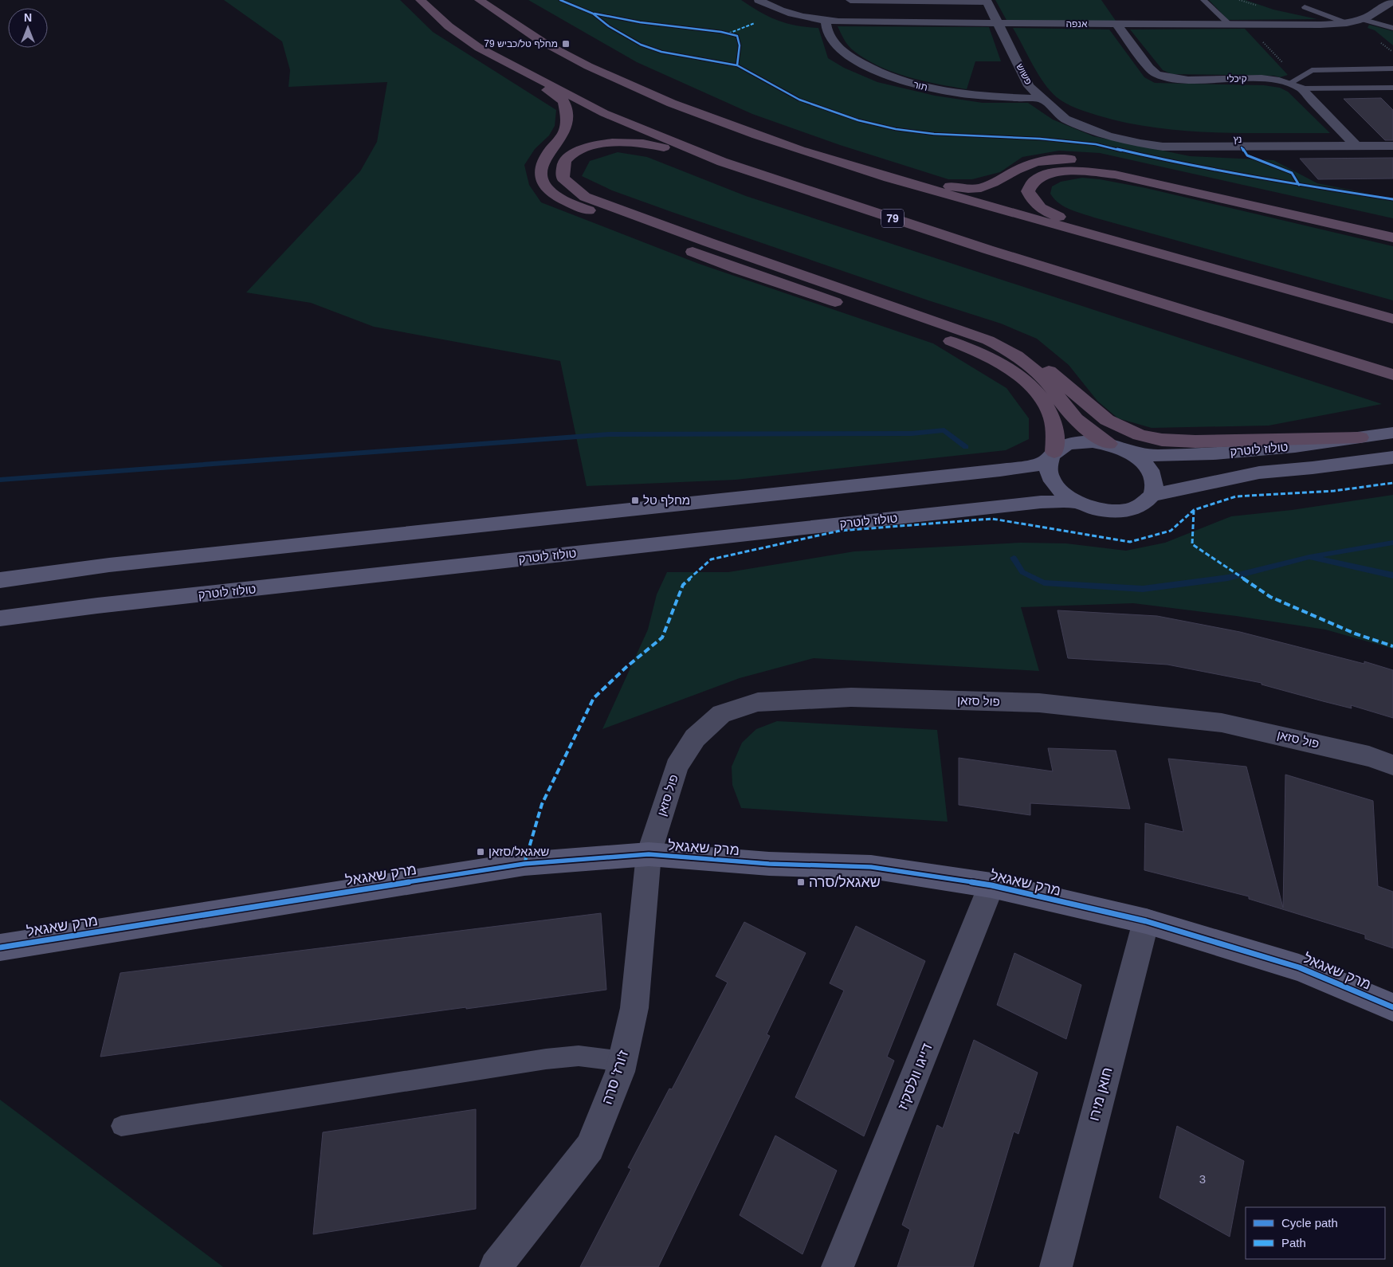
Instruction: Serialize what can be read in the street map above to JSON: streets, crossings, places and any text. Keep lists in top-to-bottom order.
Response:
{
  "streets": {
    "highway": ["79"],
    "main road": ["טולוז לוטרק", "מרק שאגאל"],
    "street": [
      "אנפה",
      "פשוש",
      "קיכלי",
      "תור",
      "נץ",
      "פול סזאן",
      "דייגו וולסקיז",
      "ז'ורז' סרה",
      "חואן מירו"
    ]
  },
  "crossings": [
    ["אנפה", "פשוש"],
    ["אנפה", "קיכלי"],
    ["אנפה", "תור"],
    ["פשוש", "תור"],
    ["פשוש", "נץ"],
    ["פול סזאן", "מרק שאגאל"],
    ["פול סזאן", "ז'ורז' סרה"],
    ["מרק שאגאל", "דייגו וולסקיז"],
    ["מרק שאגאל", "ז'ורז' סרה"],
    ["מרק שאגאל", "חואן מירו"]
  ],
  "places": {
    "transit": [
      "מחלף טל/כביש 79",
      "מחלף טל",
      "שאגאל/סזאן",
      "שאגאל/סרה"
    ]
  },
  "house_numbers": ["3"],
  "legend": ["Cycle path", "Path"],
  "north": "top"
}
